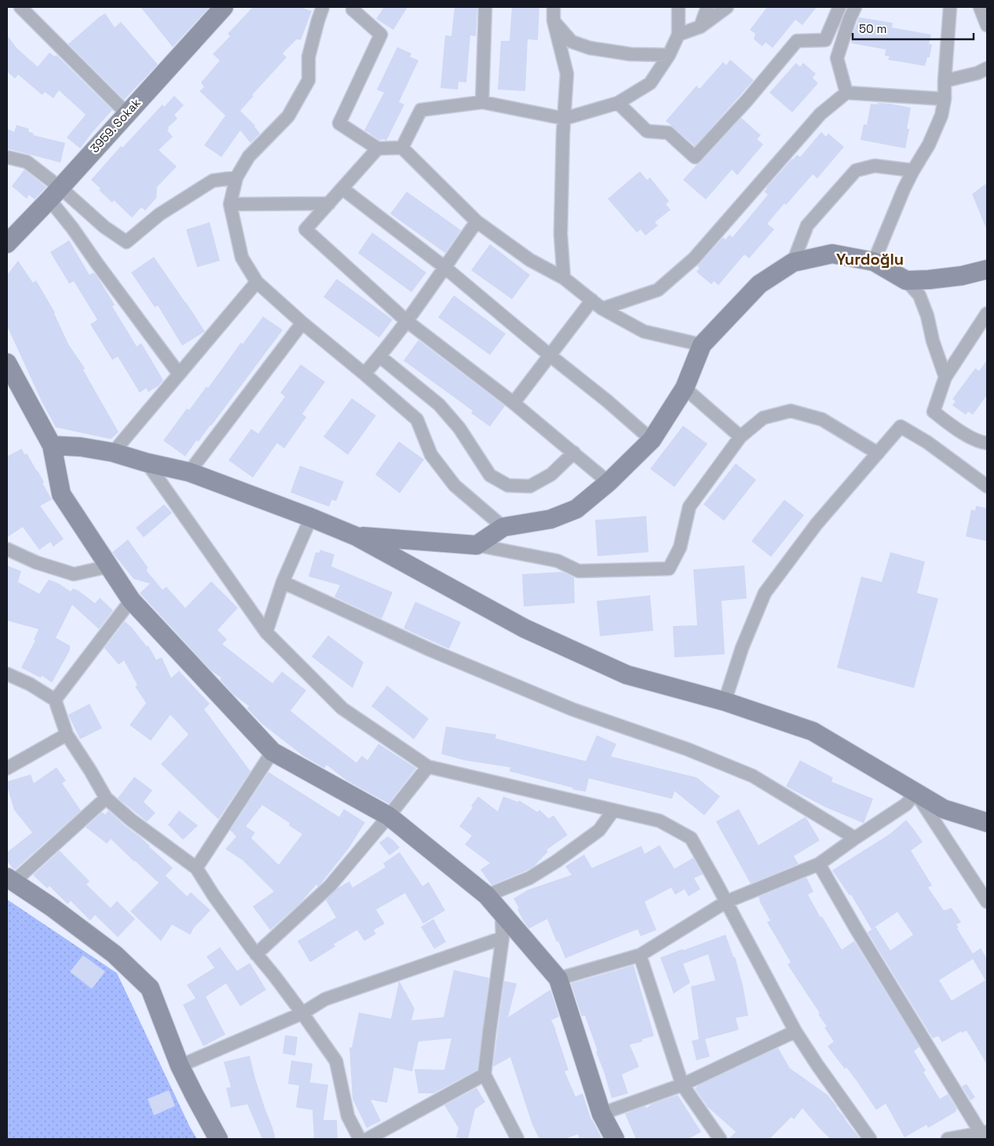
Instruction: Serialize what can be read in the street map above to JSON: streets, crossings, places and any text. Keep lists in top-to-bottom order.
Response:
{
  "streets": {
    "street": ["3959. Sokak"]
  },
  "districts": ["Yurdoğlu"],
  "scale_bar": "50 m"
}
